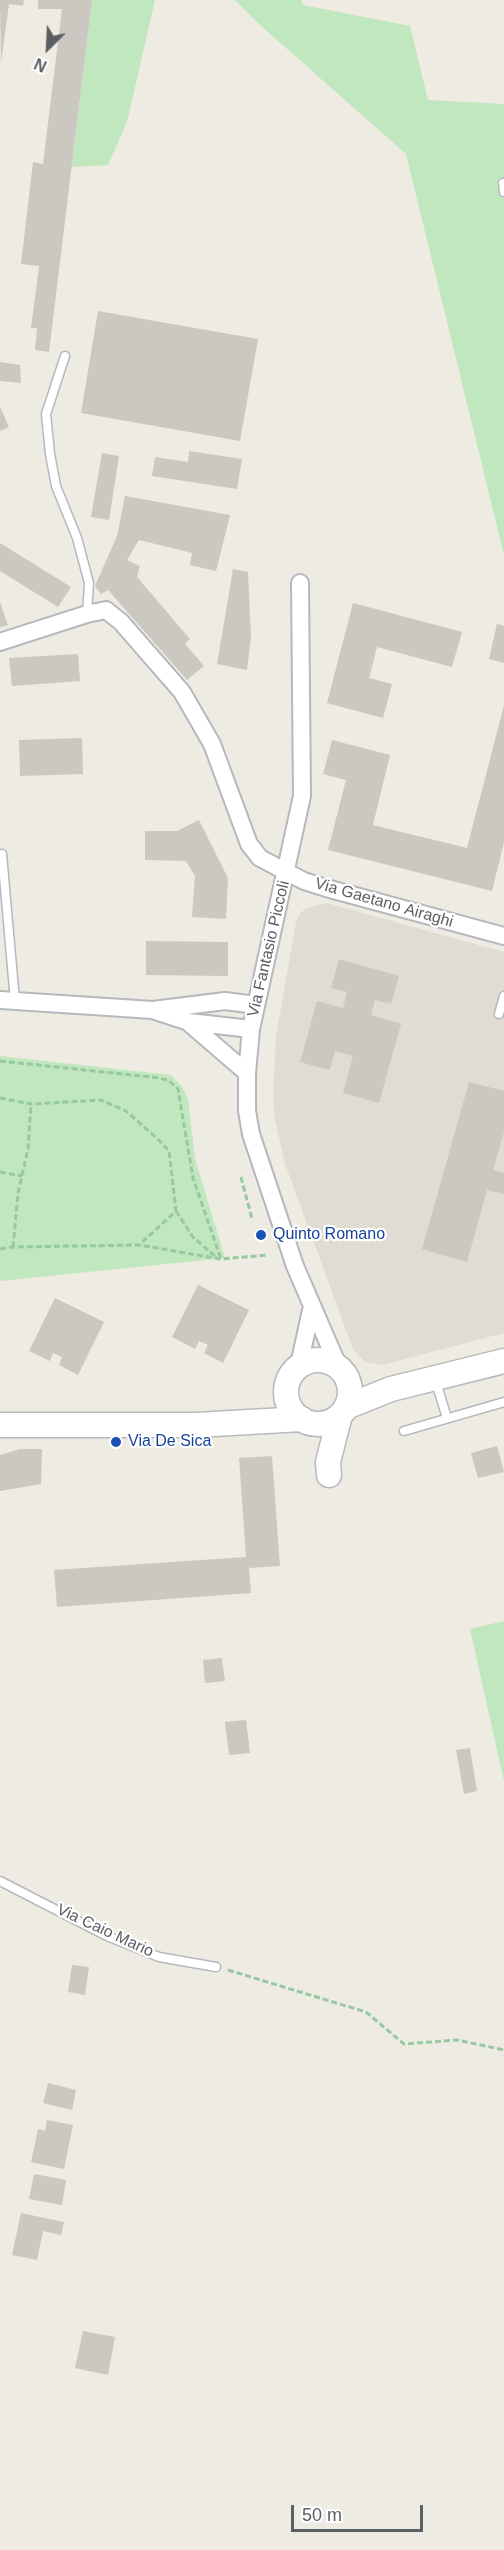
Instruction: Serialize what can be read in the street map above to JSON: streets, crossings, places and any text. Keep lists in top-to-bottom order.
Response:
{
  "streets": {
    "street": ["Via Gaetano Airaghi", "Via Fantasio Piccoli"],
    "lane": ["Via Caio Mario"]
  },
  "crossings": [
    ["Via Gaetano Airaghi", "Via Fantasio Piccoli"]
  ],
  "places": ["Quinto Romano", "Via De Sica"],
  "scale_bar": "50 m",
  "north": "bottom left"
}
